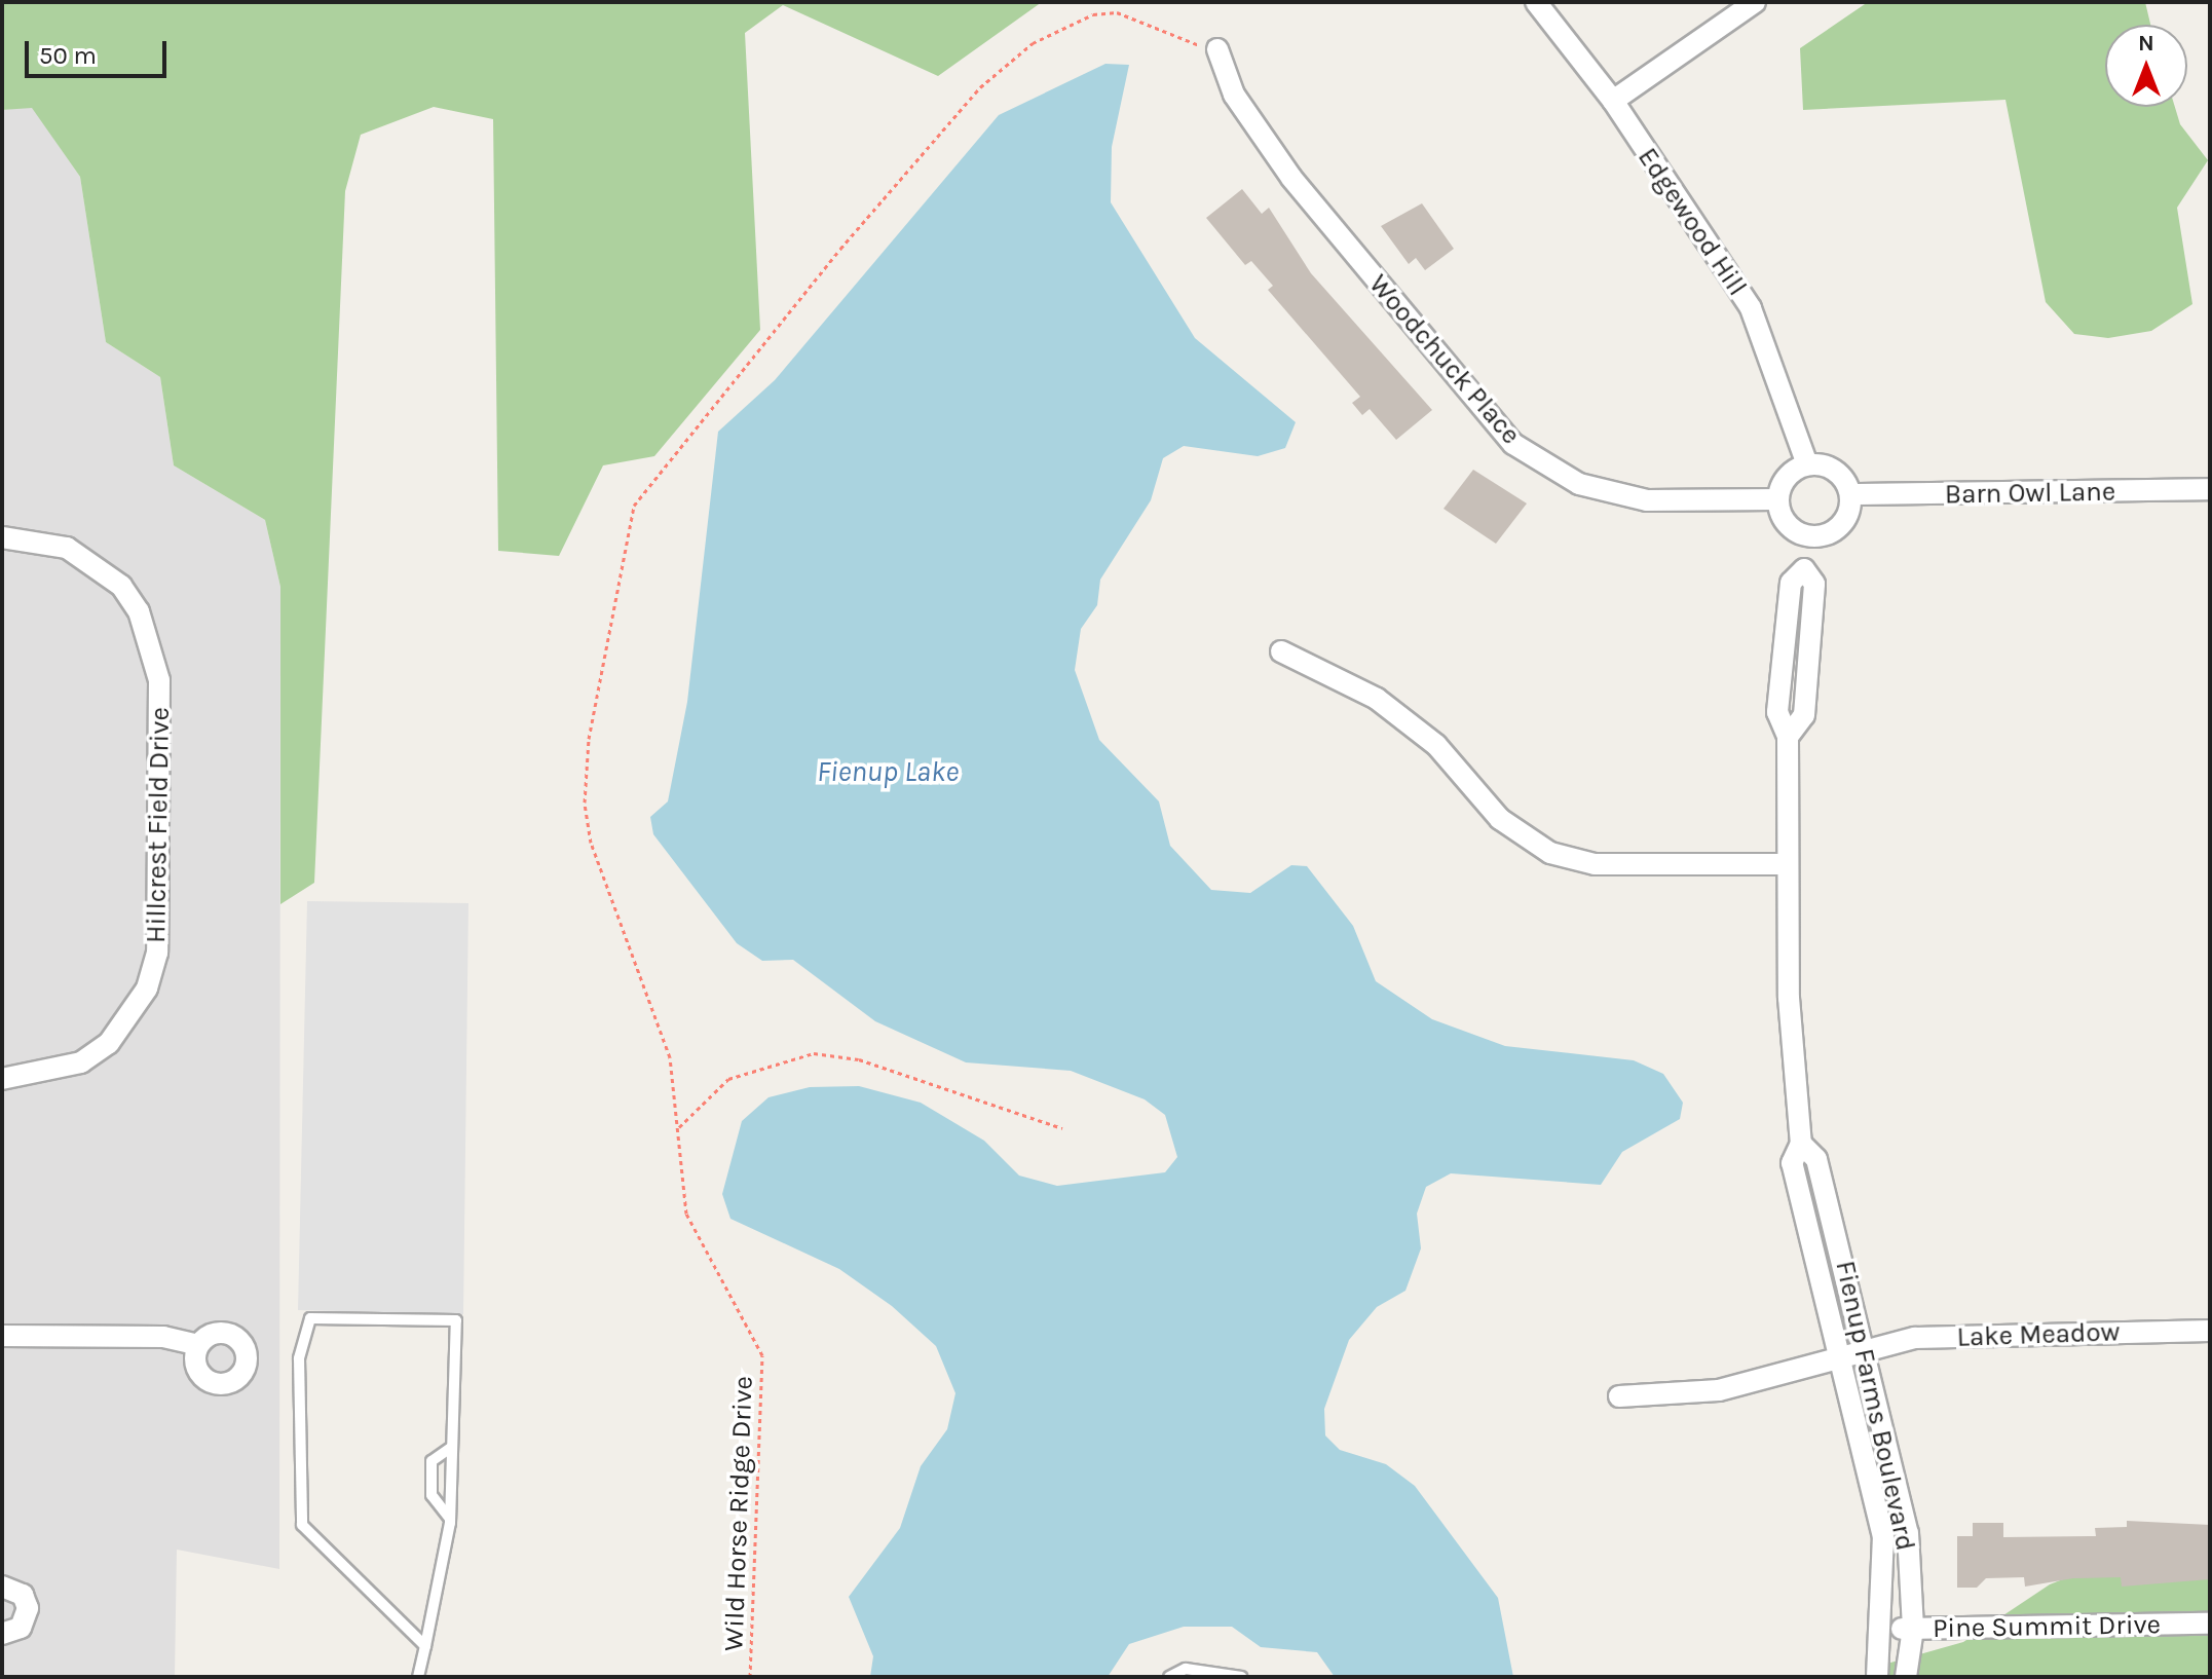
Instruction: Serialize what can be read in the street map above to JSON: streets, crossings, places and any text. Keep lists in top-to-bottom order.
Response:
{
  "streets": {
    "street": [
      "Edgewood Hill",
      "Woodchuck Place",
      "Barn Owl Lane",
      "Hillcrest Field Drive",
      "Lake Meadow",
      "Fienup Farms Boulevard",
      "Pine Summit Drive"
    ],
    "path": ["Wild Horse Ridge Drive"]
  },
  "crossings": [
    ["Edgewood Hill", "Woodchuck Place"],
    ["Edgewood Hill", "Barn Owl Lane"],
    ["Edgewood Hill", "Fienup Farms Boulevard"],
    ["Woodchuck Place", "Barn Owl Lane"],
    ["Woodchuck Place", "Fienup Farms Boulevard"],
    ["Woodchuck Place", "Wild Horse Ridge Drive"],
    ["Barn Owl Lane", "Fienup Farms Boulevard"],
    ["Lake Meadow", "Fienup Farms Boulevard"],
    ["Fienup Farms Boulevard", "Pine Summit Drive"]
  ],
  "water": ["Fienup Lake"],
  "scale_bar": "50 m",
  "north": "top"
}
